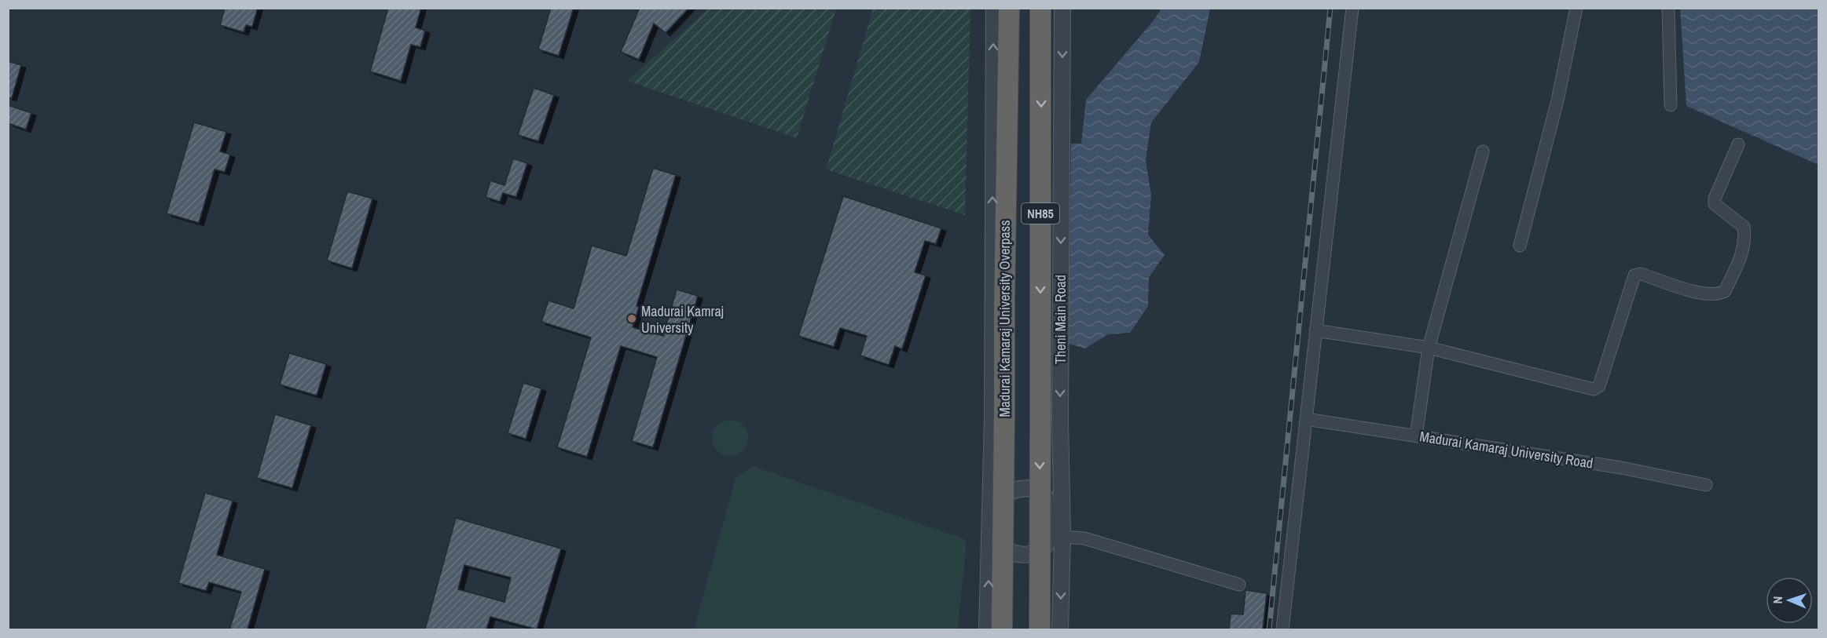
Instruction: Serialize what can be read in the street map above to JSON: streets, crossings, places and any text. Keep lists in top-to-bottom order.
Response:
{
  "streets": {
    "highway": ["NH85", "Madurai Kamaraj University Overpass"],
    "street": ["Theni Main Road", "Madurai Kamaraj University Road"]
  },
  "places": ["Madurai Kamraj University"],
  "north": "left"
}
